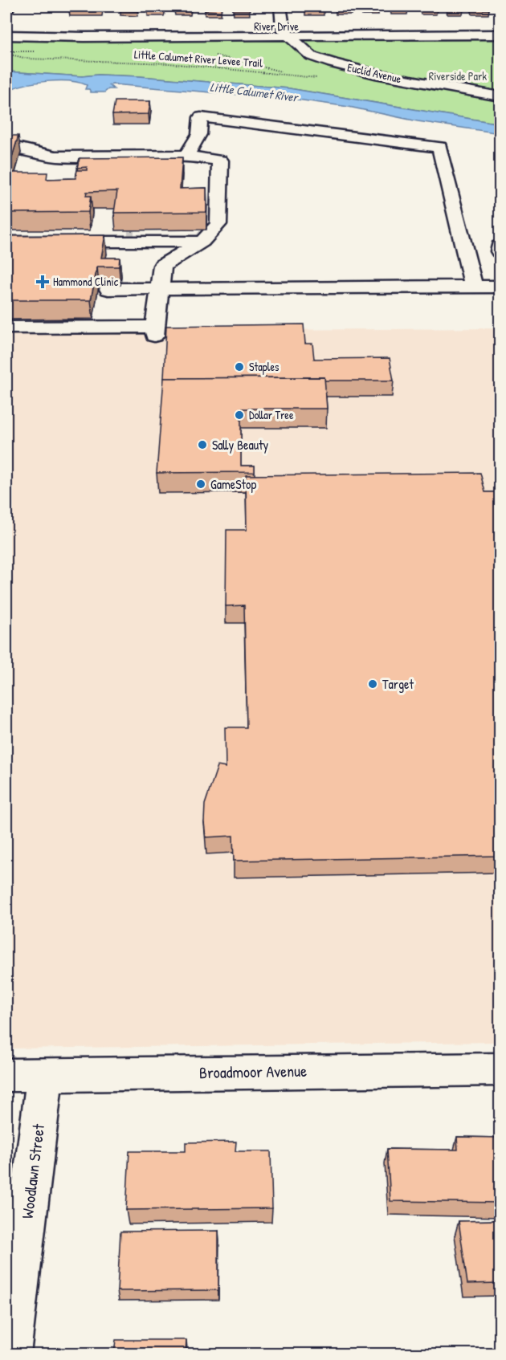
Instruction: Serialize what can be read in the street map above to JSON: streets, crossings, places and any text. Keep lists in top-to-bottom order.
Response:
{
  "streets": {
    "street": [
      "River Drive",
      "Euclid Avenue",
      "Broadmoor Avenue",
      "Woodlawn Street"
    ],
    "path": ["Little Calumet River Levee Trail"]
  },
  "crossings": [
    ["River Drive", "Euclid Avenue"],
    ["Broadmoor Avenue", "Woodlawn Street"]
  ],
  "water": ["Little Calumet River"],
  "parks": ["Riverside Park"],
  "places": {
    "health": ["Hammond Clinic"],
    "other": [
      "Staples",
      "Dollar Tree",
      "Sally Beauty",
      "GameStop",
      "Target"
    ]
  }
}
